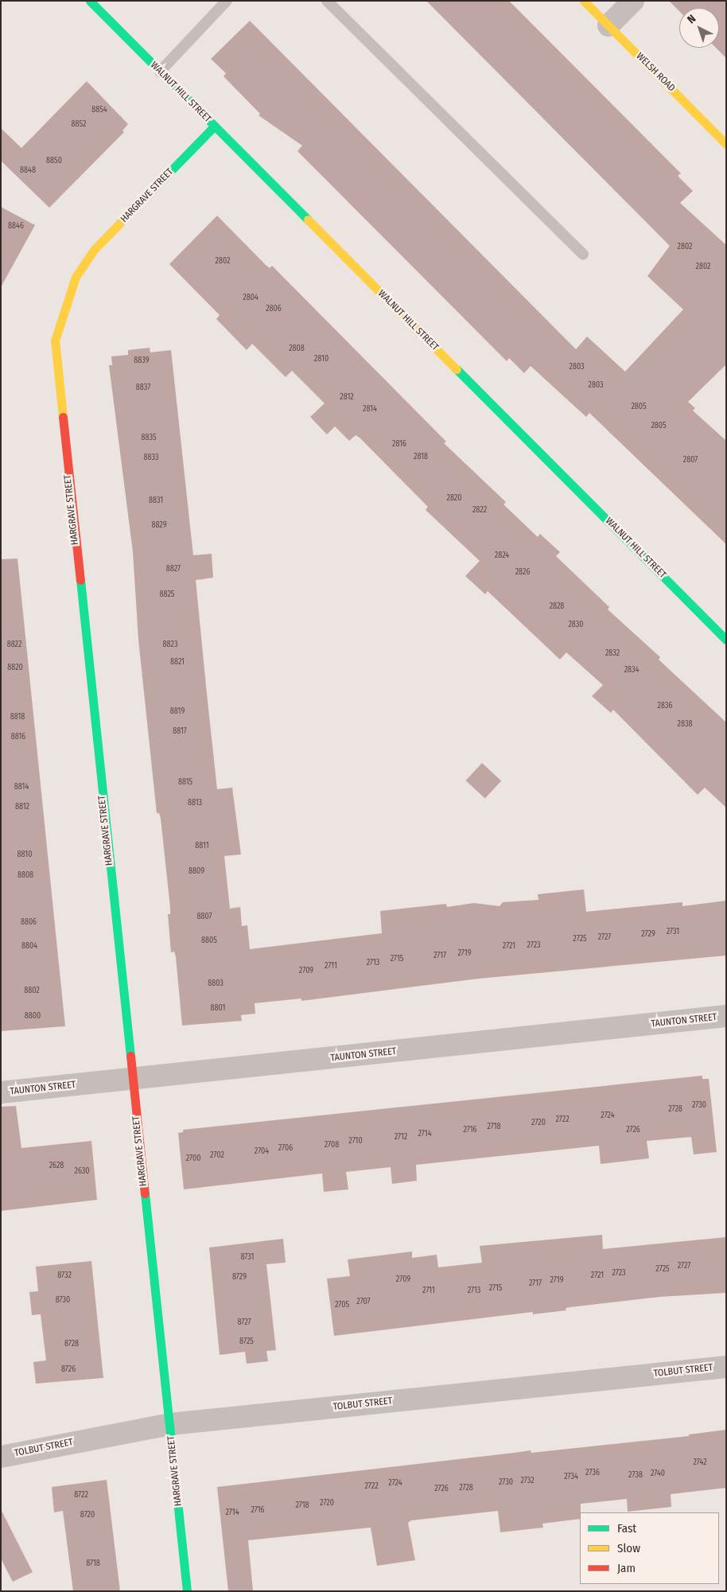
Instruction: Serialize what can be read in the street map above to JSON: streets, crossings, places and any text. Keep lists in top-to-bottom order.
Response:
{
  "streets": {
    "street": [
      "WELSH ROAD",
      "WALNUT HILL STREET",
      "HARGRAVE STREET",
      "TAUNTON STREET",
      "TOLBUT STREET"
    ]
  },
  "crossings": [
    ["WALNUT HILL STREET", "HARGRAVE STREET"],
    ["HARGRAVE STREET", "TAUNTON STREET"],
    ["HARGRAVE STREET", "TOLBUT STREET"]
  ],
  "house_numbers": [
    "8854",
    "8852",
    "8850",
    "8848",
    "8846",
    "2802",
    "2802",
    "2802",
    "2804",
    "2806",
    "2808",
    "2810",
    "8839",
    "2803",
    "2803",
    "8837",
    "2812",
    "2805",
    "2814",
    "2805",
    "8835",
    "2816",
    "2818",
    "8833",
    "2807",
    "2820",
    "8831",
    "2822",
    "8829",
    "2824",
    "8827",
    "2826",
    "8825",
    "2828",
    "2830",
    "8822",
    "8823",
    "2832",
    "8821",
    "8820",
    "2834",
    "2836",
    "8819",
    "8818",
    "2838",
    "8817",
    "8816",
    "8815",
    "8814",
    "8813",
    "8812",
    "8811",
    "8810",
    "8809",
    "8808",
    "8807",
    "8806",
    "2731",
    "2729",
    "2727",
    "2725",
    "8805",
    "2723",
    "8804",
    "2721",
    "2719",
    "2717",
    "2715",
    "2713",
    "2711",
    "2709",
    "8803",
    "8802",
    "8801",
    "8800",
    "2730",
    "2728",
    "2724",
    "2722",
    "2720",
    "2718",
    "2716",
    "2726",
    "2714",
    "2712",
    "2710",
    "2708",
    "2706",
    "2704",
    "2702",
    "2700",
    "2628",
    "2630",
    "8731",
    "2727",
    "2725",
    "2723",
    "8732",
    "2721",
    "8729",
    "2709",
    "2719",
    "2717",
    "2715",
    "2711",
    "2713",
    "8730",
    "2707",
    "2705",
    "8727",
    "8725",
    "8728",
    "8726",
    "2742",
    "2736",
    "2740",
    "2738",
    "2734",
    "2732",
    "2730",
    "2724",
    "2722",
    "2728",
    "2726",
    "8722",
    "2720",
    "2718",
    "2716",
    "2714",
    "8720",
    "8718"
  ],
  "legend": ["Fast", "Slow", "Jam"],
  "north": "top left"
}
